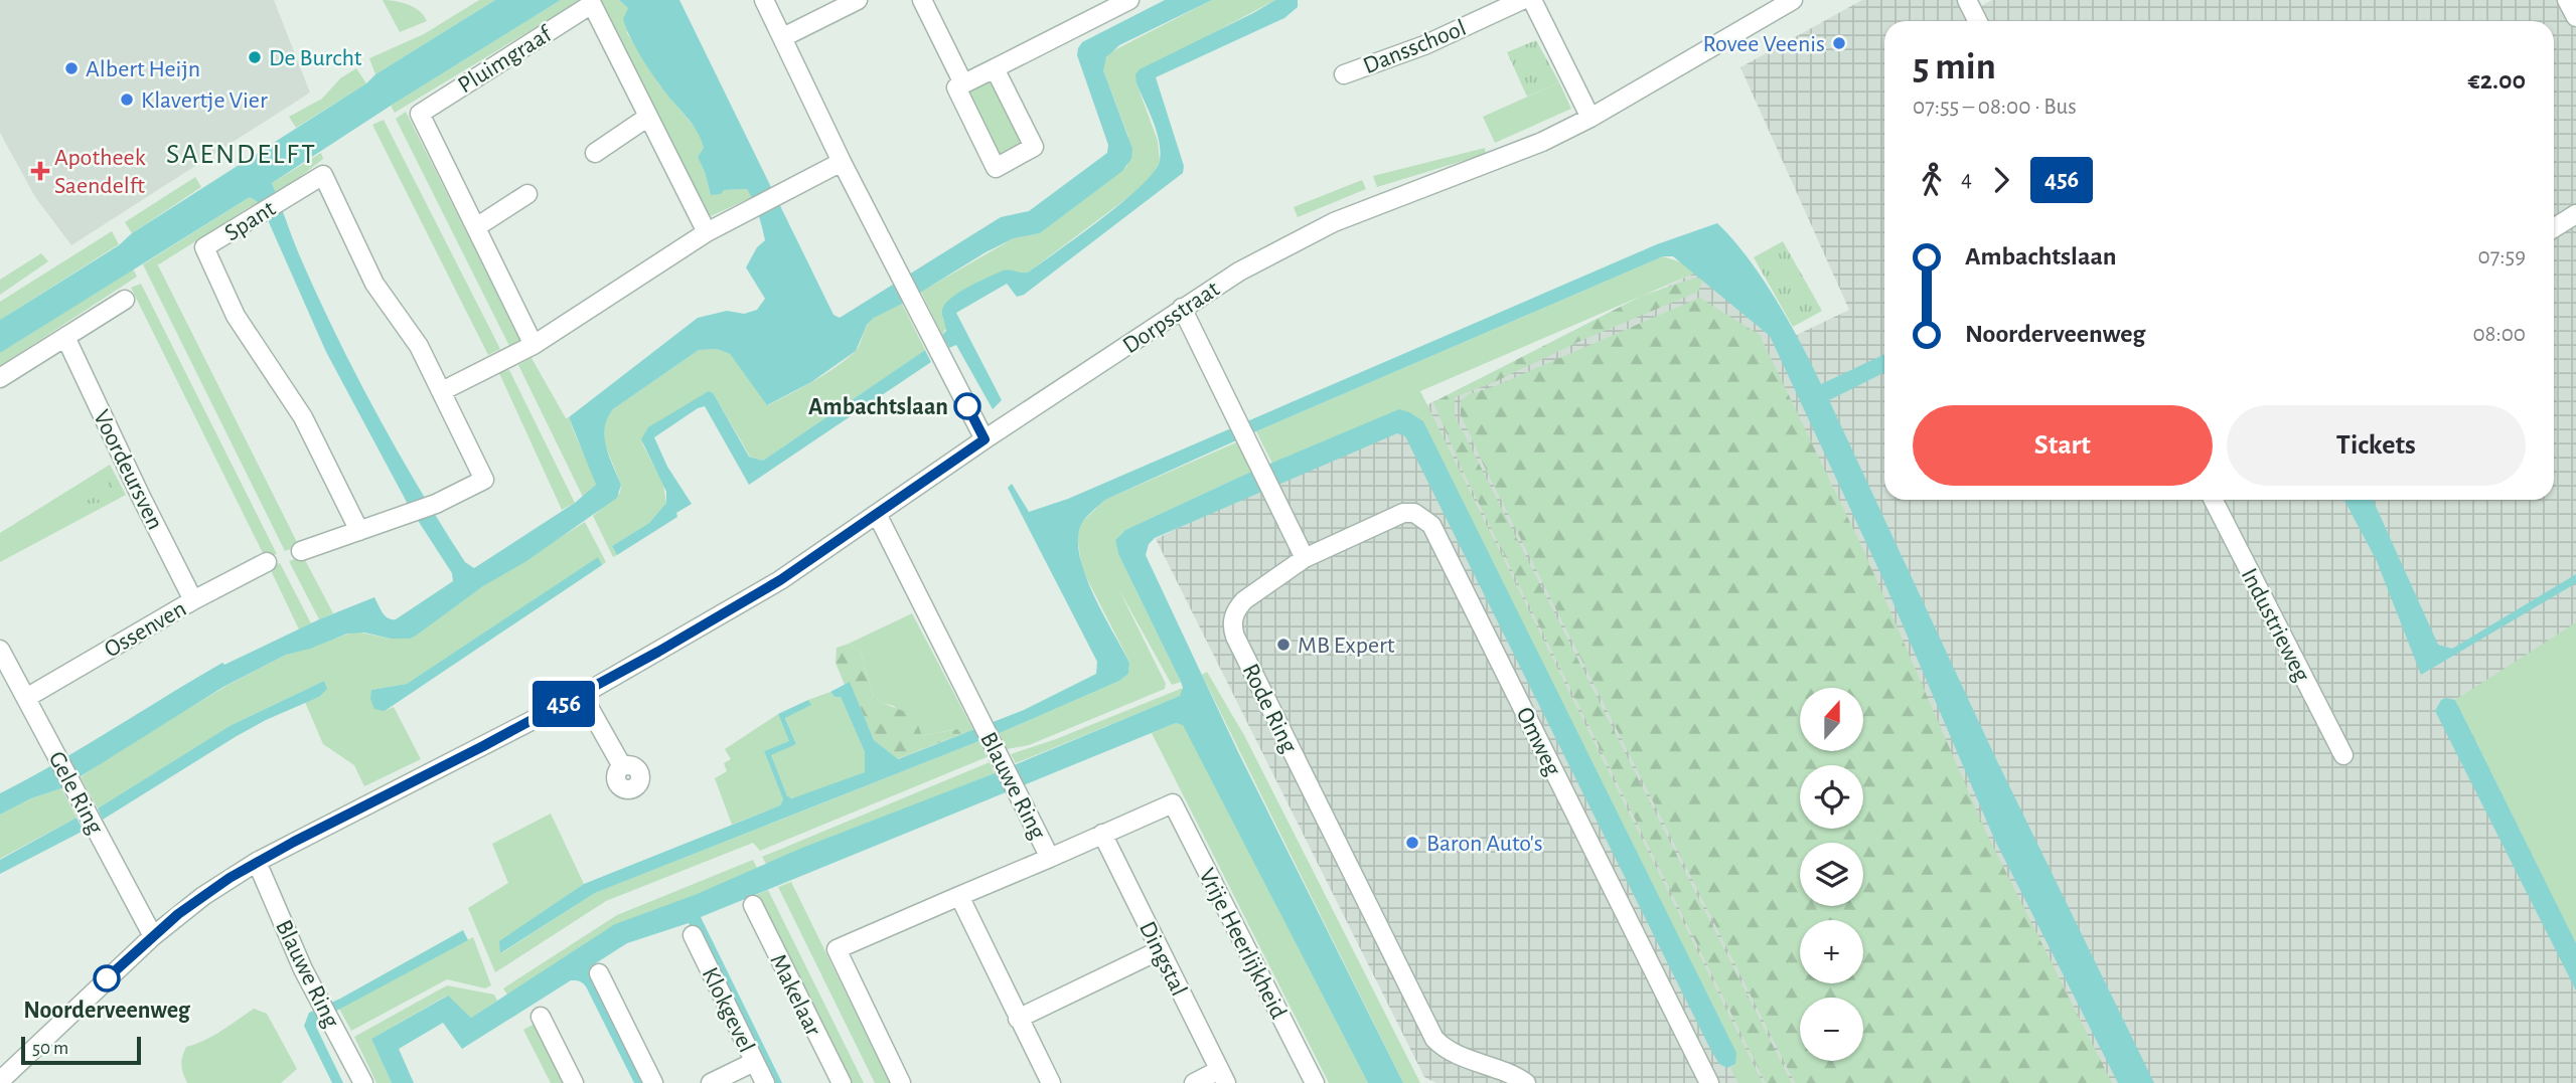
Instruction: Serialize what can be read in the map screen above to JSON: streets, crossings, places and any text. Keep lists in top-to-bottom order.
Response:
{
  "streets": {
    "street": [
      "Dansschool",
      "Pluimgraaf",
      "Spant",
      "Dorpsstraat",
      "Voordeursven",
      "Industrieweg",
      "Ossenven",
      "Rode Ring",
      "Omweg",
      "Blauwe Ring",
      "Gele Ring",
      "Vrije Heerlijkheid",
      "Dingstal",
      "Makelaar",
      "Klokgevel"
    ]
  },
  "crossings": [
    ["Dorpsstraat", "Blauwe Ring"],
    ["Dorpsstraat", "Gele Ring"],
    ["Voordeursven", "Ossenven"],
    ["Ossenven", "Gele Ring"],
    ["Rode Ring", "Omweg"],
    ["Vrije Heerlijkheid", "Dingstal"]
  ],
  "districts": ["SAENDELFT"],
  "places": {
    "other": [
      "Rovee Veenis",
      "De Burcht",
      "Albert Heijn",
      "Klavertje Vier",
      "Ambachtslaan",
      "MB Expert",
      "Baron Auto's",
      "Noorderveenweg"
    ],
    "health": ["Apotheek Saendelft"]
  },
  "lines": ["bus line 456"],
  "scale_bar": "50 m",
  "north": "top",
  "page": {
    "on_map": "456",
    "heading": ["5 min", "07:55 – 08:00 · Bus", "€2.00"],
    "legs": ["4", "456"],
    "list": [
      {
        "name": "Ambachtslaan",
        "value": "07:59"
      },
      {
        "name": "Noorderveenweg",
        "value": "08:00"
      }
    ],
    "buttons": ["Start", "Tickets"],
    "map_buttons": ["+", "−"],
    "scale": "50 m"
  }
}
